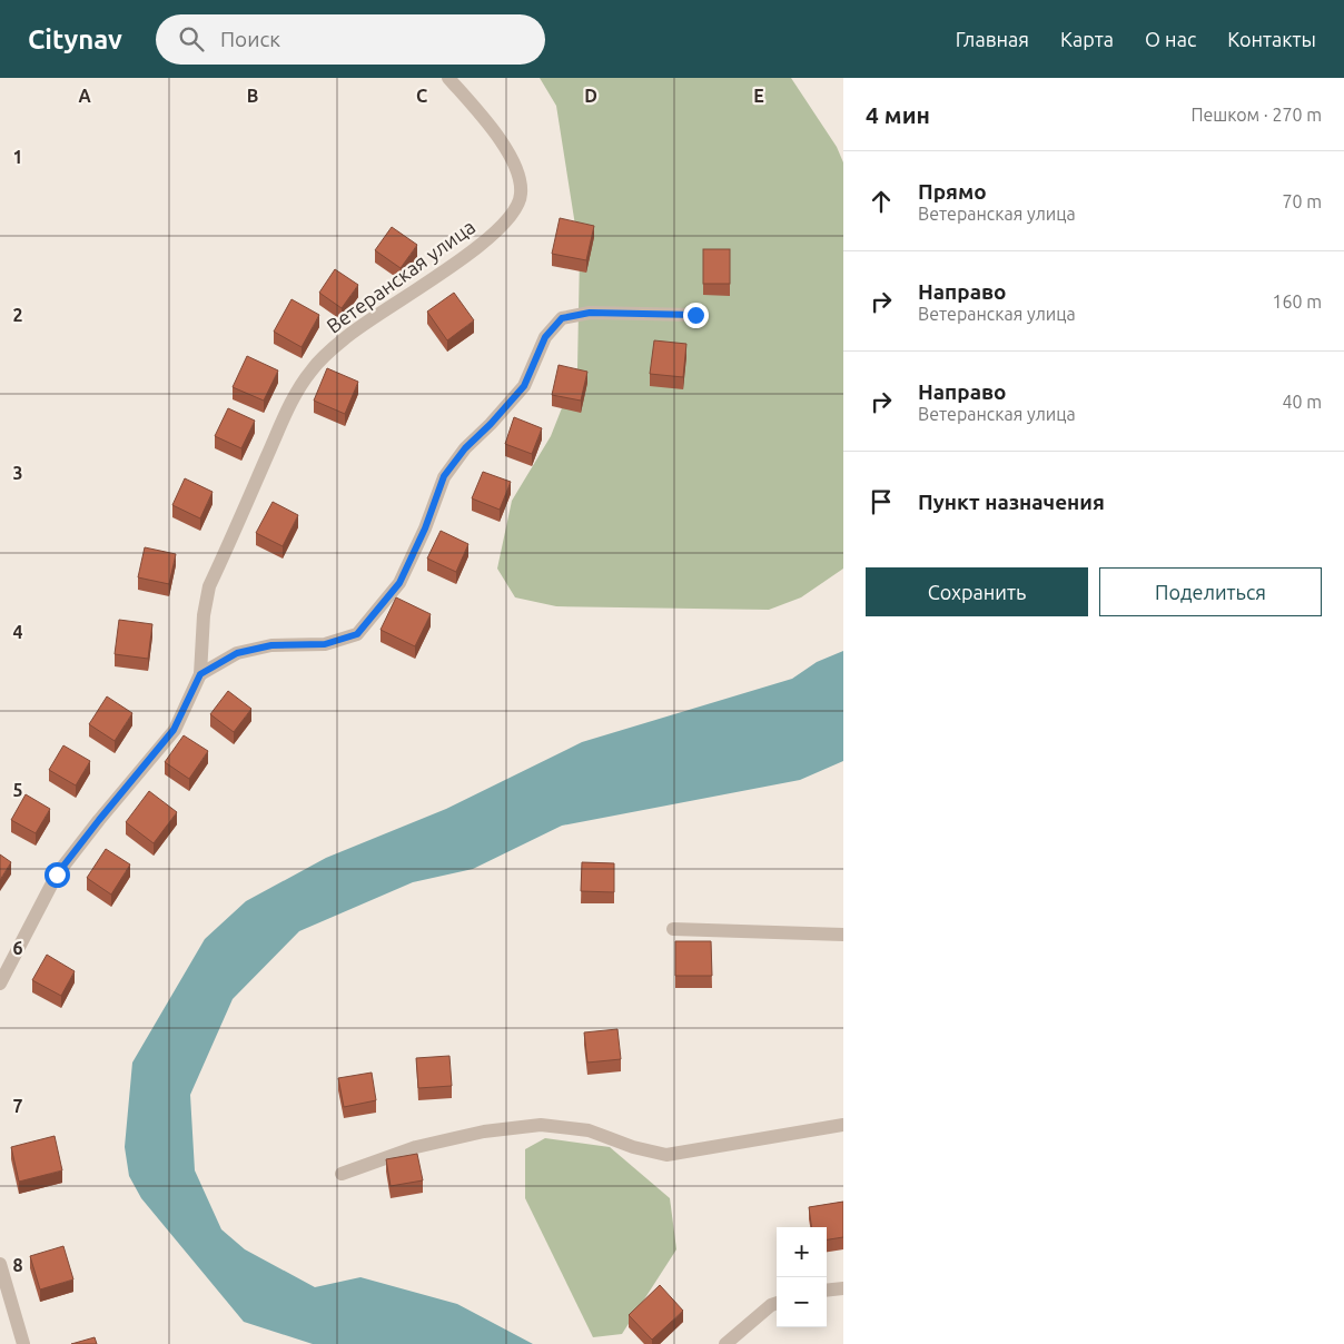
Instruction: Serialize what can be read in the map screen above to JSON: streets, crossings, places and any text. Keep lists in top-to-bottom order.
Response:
{
  "streets": {
    "street": ["Ветеранская улица"]
  },
  "page": {
    "header": "Citynav",
    "search": "Поиск",
    "nav": [
      "Главная",
      "Карта",
      "О нас",
      "Контакты"
    ],
    "heading": ["4 мин", "Пешком · 270 m"],
    "list": [
      ["Прямо", "Ветеранская улица", "70 m"],
      ["Направо", "Ветеранская улица", "160 m"],
      ["Направо", "Ветеранская улица", "40 m"],
      "Пункт назначения"
    ],
    "buttons": ["Сохранить", "Поделиться"],
    "map_buttons": ["+", "−"]
  },
  "grid": {
    "columns": [
      "A",
      "B",
      "C",
      "D",
      "E"
    ],
    "rows": [
      "1",
      "2",
      "3",
      "4",
      "5",
      "6",
      "7",
      "8"
    ]
  }
}
